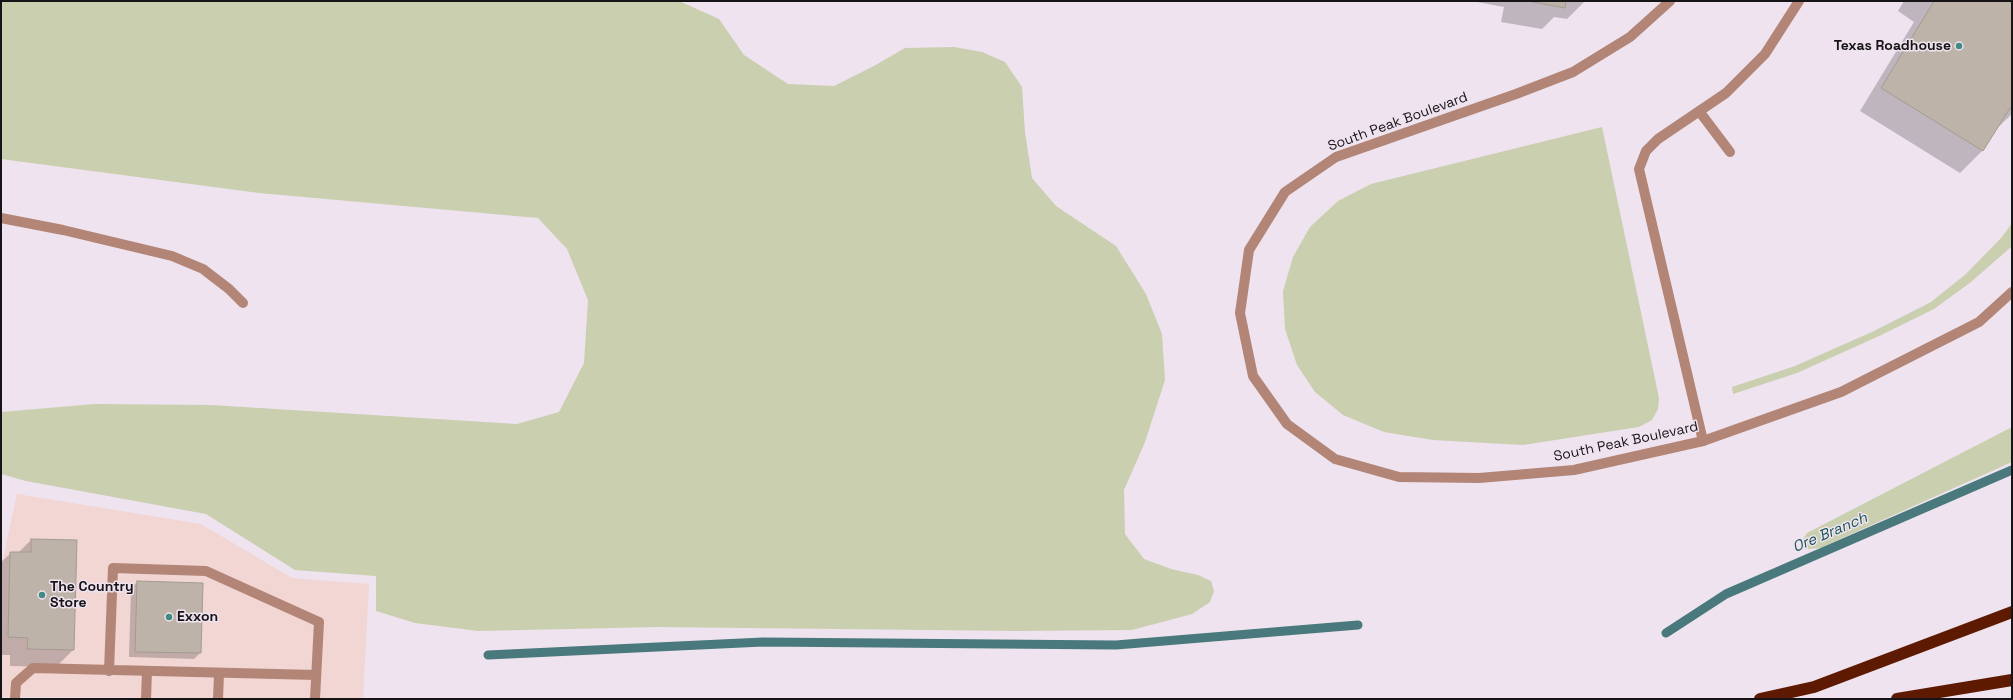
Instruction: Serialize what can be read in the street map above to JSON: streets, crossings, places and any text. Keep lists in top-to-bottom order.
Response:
{
  "streets": {
    "street": ["South Peak Boulevard"]
  },
  "water": ["Ore Branch"],
  "places": ["Texas Roadhouse", "The Country Store", "Exxon"]
}
